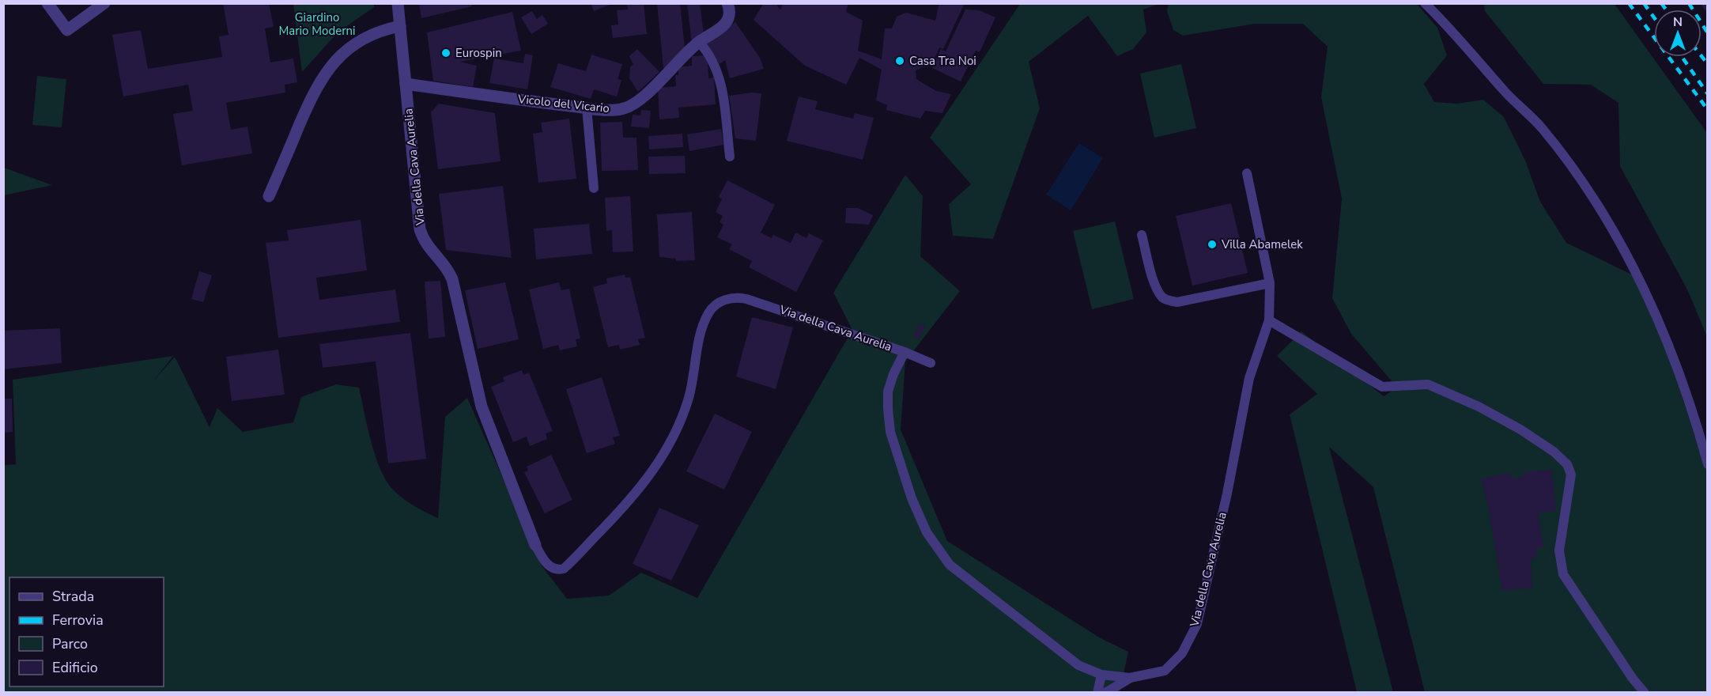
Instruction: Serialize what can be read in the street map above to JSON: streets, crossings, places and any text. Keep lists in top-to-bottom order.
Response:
{
  "streets": {
    "street": ["Vicolo del Vicario", "Via della Cava Aurelia"]
  },
  "crossings": [
    ["Vicolo del Vicario", "Via della Cava Aurelia"]
  ],
  "parks": ["Giardino Mario Moderni"],
  "places": ["Eurospin", "Casa Tra Noi", "Villa Abamelek"],
  "legend": [
    "Strada",
    "Ferrovia",
    "Parco",
    "Edificio"
  ],
  "north": "top"
}
